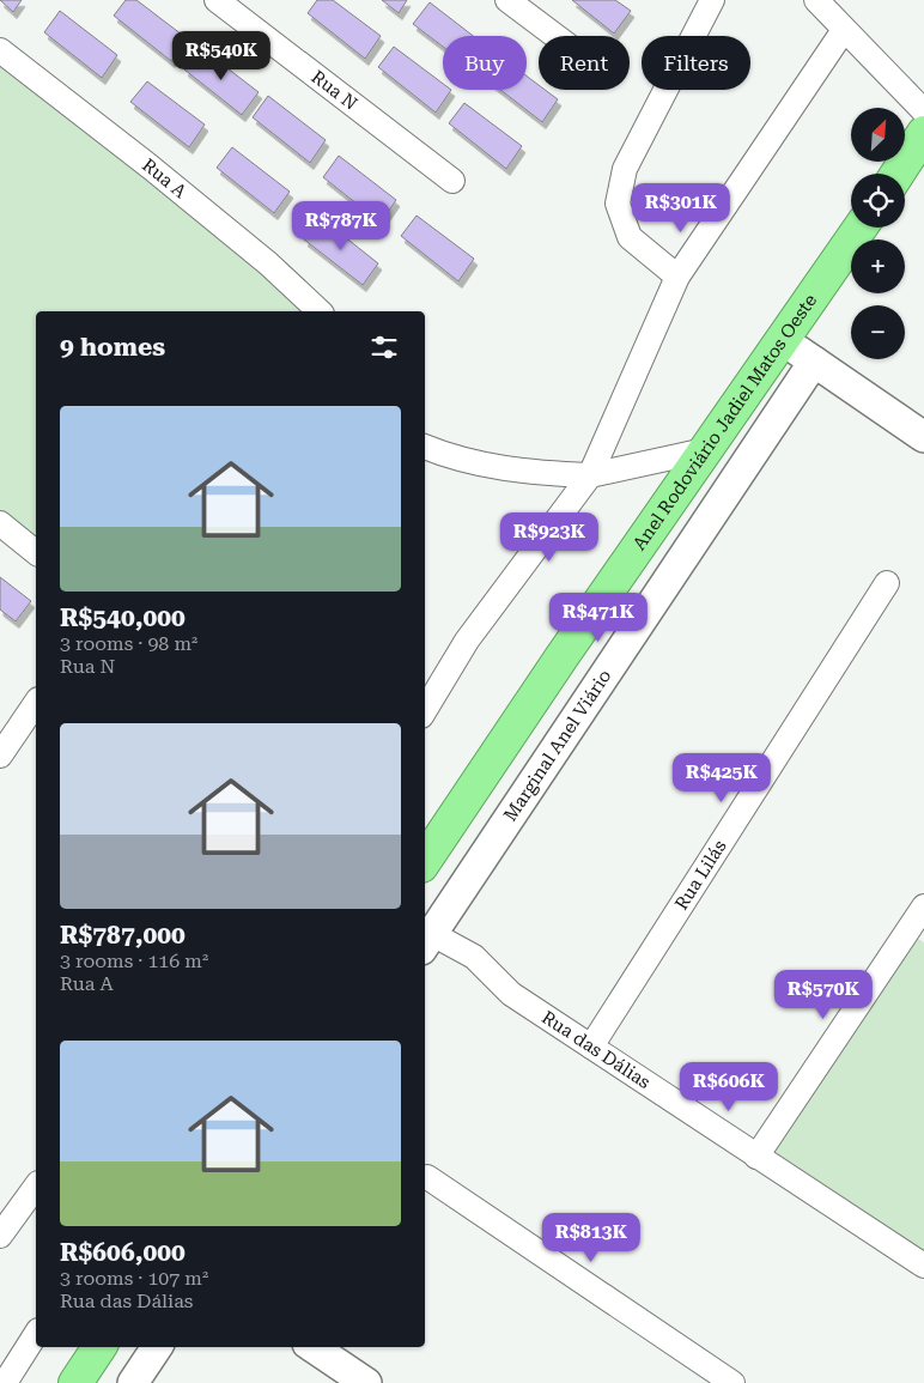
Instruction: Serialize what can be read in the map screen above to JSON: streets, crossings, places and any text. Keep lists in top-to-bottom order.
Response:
{
  "streets": {
    "highway": ["Anel Rodoviário Jadiel Matos Oeste"],
    "street": [
      "Rua N",
      "Rua A",
      "Marginal Anel Viário",
      "Rua Lilás",
      "Rua das Dálias"
    ]
  },
  "crossings": [
    ["Marginal Anel Viário", "Rua das Dálias"],
    ["Rua Lilás", "Rua das Dálias"]
  ],
  "north": "top right",
  "page": {
    "price": [
      "R$540K",
      "R$301K",
      "R$787K",
      "R$923K",
      "R$471K",
      "R$425K",
      "R$570K",
      "R$606K",
      "R$813K"
    ],
    "chip": ["Buy", "Rent", "Filters"],
    "map_buttons": ["+", "−"],
    "heading": "9 homes",
    "list": [
      {
        "name": "R$540,000",
        "note": "3 rooms · 98 m² · Rua N"
      },
      {
        "name": "R$787,000",
        "note": "3 rooms · 116 m² · Rua A"
      },
      {
        "name": "R$606,000",
        "note": "3 rooms · 107 m² · Rua das Dálias"
      }
    ]
  }
}
